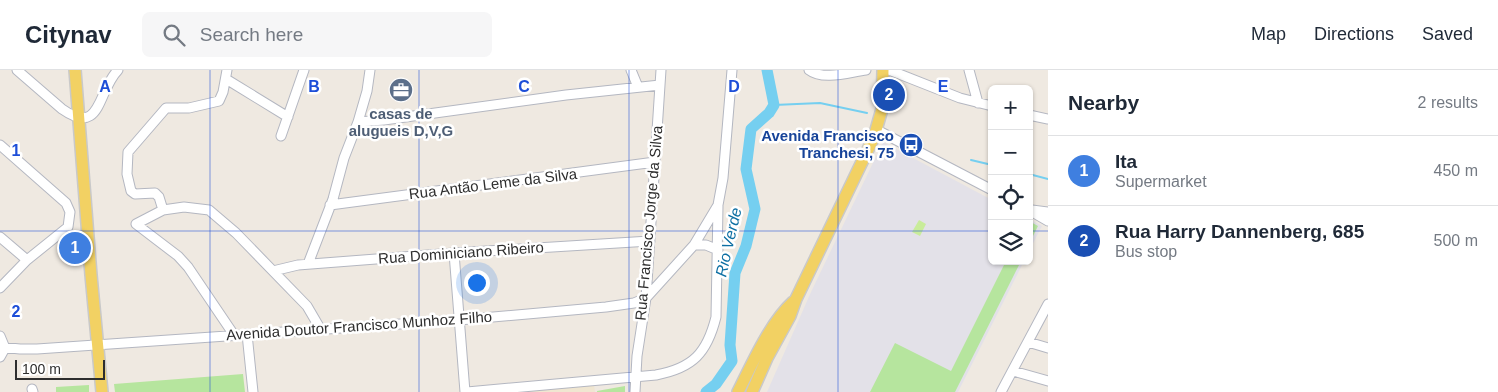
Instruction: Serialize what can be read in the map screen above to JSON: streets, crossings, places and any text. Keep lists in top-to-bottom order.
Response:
{
  "streets": {
    "street": [
      "Rua Antão Leme da Silva",
      "Rua Francisco Jorge da Silva",
      "Rua Dominiciano Ribeiro",
      "Avenida Doutor Francisco Munhoz Filho"
    ]
  },
  "crossings": [
    ["Rua Antão Leme da Silva", "Rua Francisco Jorge da Silva"],
    ["Rua Francisco Jorge da Silva", "Rua Dominiciano Ribeiro"],
    ["Rua Francisco Jorge da Silva", "Avenida Doutor Francisco Munhoz Filho"]
  ],
  "water": ["Rio Verde"],
  "places": {
    "office": ["casas de alugueis D,V,G"],
    "bus stop": ["Avenida Francisco Tranchesi, 75"]
  },
  "scale_bar": "100 m",
  "page": {
    "header": "Citynav",
    "search": "Search here",
    "nav": ["Map", "Directions", "Saved"],
    "heading": ["Nearby", "2 results"],
    "pins": ["2", "1"],
    "map_buttons": ["+", "−"],
    "list": [
      {
        "mark": "1",
        "name": "Ita",
        "note": "Supermarket",
        "value": "450 m"
      },
      {
        "mark": "2",
        "name": "Rua Harry Dannenberg, 685",
        "note": "Bus stop",
        "value": "500 m"
      }
    ],
    "scale": "100 m"
  },
  "grid": {
    "columns": [
      "A",
      "B",
      "C",
      "D",
      "E"
    ],
    "rows": ["1", "2"]
  }
}
